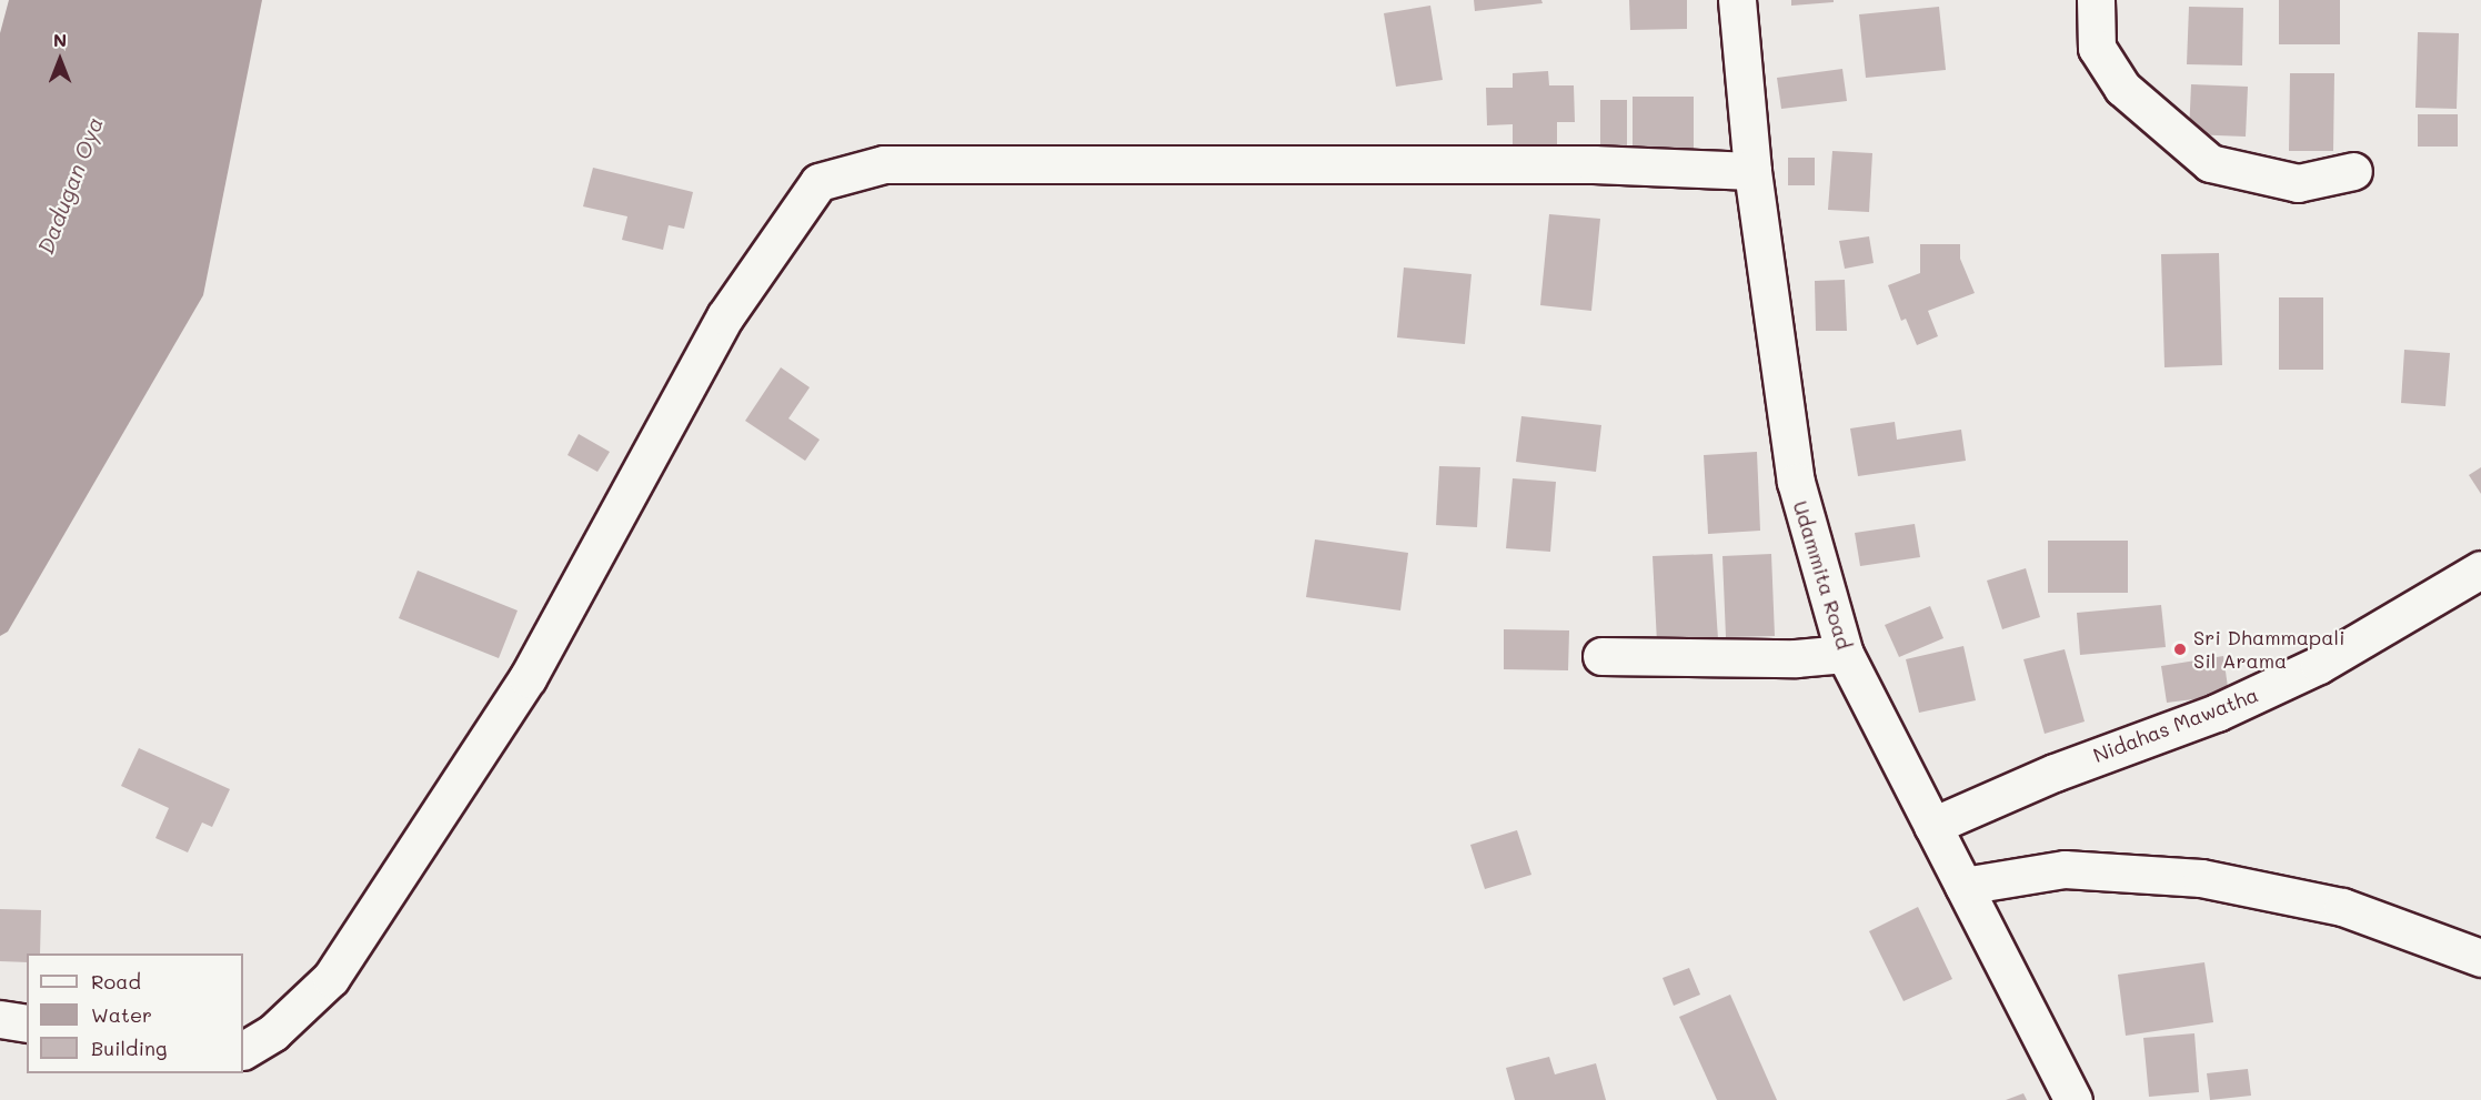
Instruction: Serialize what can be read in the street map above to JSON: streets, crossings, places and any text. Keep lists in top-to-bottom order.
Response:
{
  "streets": {
    "street": ["Udammita Road", "Nidahas Mawatha"]
  },
  "crossings": [
    ["Udammita Road", "Nidahas Mawatha"]
  ],
  "water": ["Dadugan Oya"],
  "places": ["Sri Dhammapali Sil Arama"],
  "legend": ["Road", "Water", "Building"],
  "north": "top"
}
